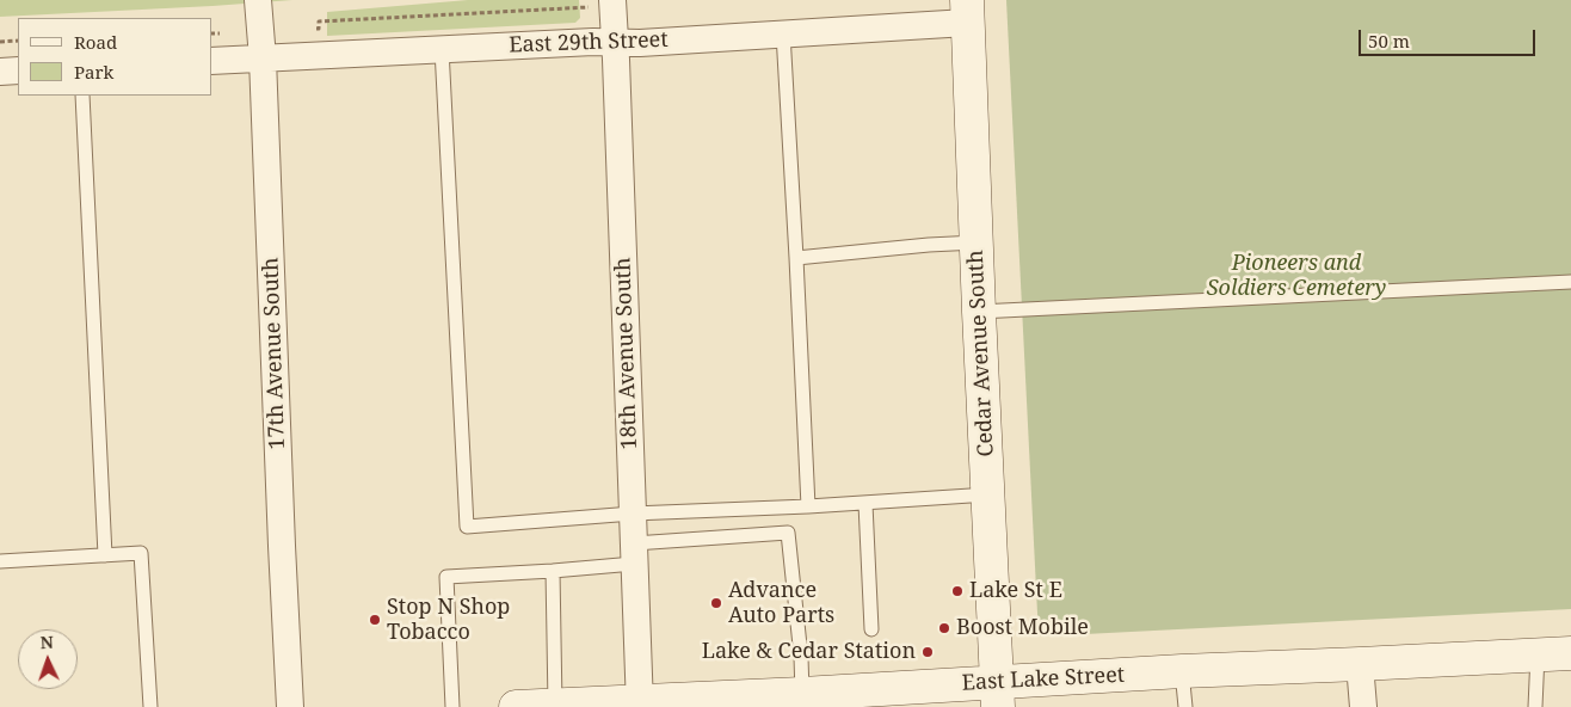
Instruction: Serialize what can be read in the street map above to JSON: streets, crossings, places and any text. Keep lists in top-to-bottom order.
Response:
{
  "streets": {
    "main road": ["Cedar Avenue South", "East Lake Street"],
    "street": ["East 29th Street", "17th Avenue South", "18th Avenue South"]
  },
  "crossings": [
    ["East 29th Street", "17th Avenue South"],
    ["East 29th Street", "18th Avenue South"],
    ["East 29th Street", "Cedar Avenue South"],
    ["18th Avenue South", "East Lake Street"],
    ["Cedar Avenue South", "East Lake Street"]
  ],
  "parks": ["Pioneers and Soldiers Cemetery"],
  "places": [
    "Lake St E",
    "Advance Auto Parts",
    "Stop N Shop Tobacco",
    "Boost Mobile",
    "Lake & Cedar Station"
  ],
  "legend": ["Road", "Park"],
  "scale_bar": "50 m",
  "north": "top"
}
